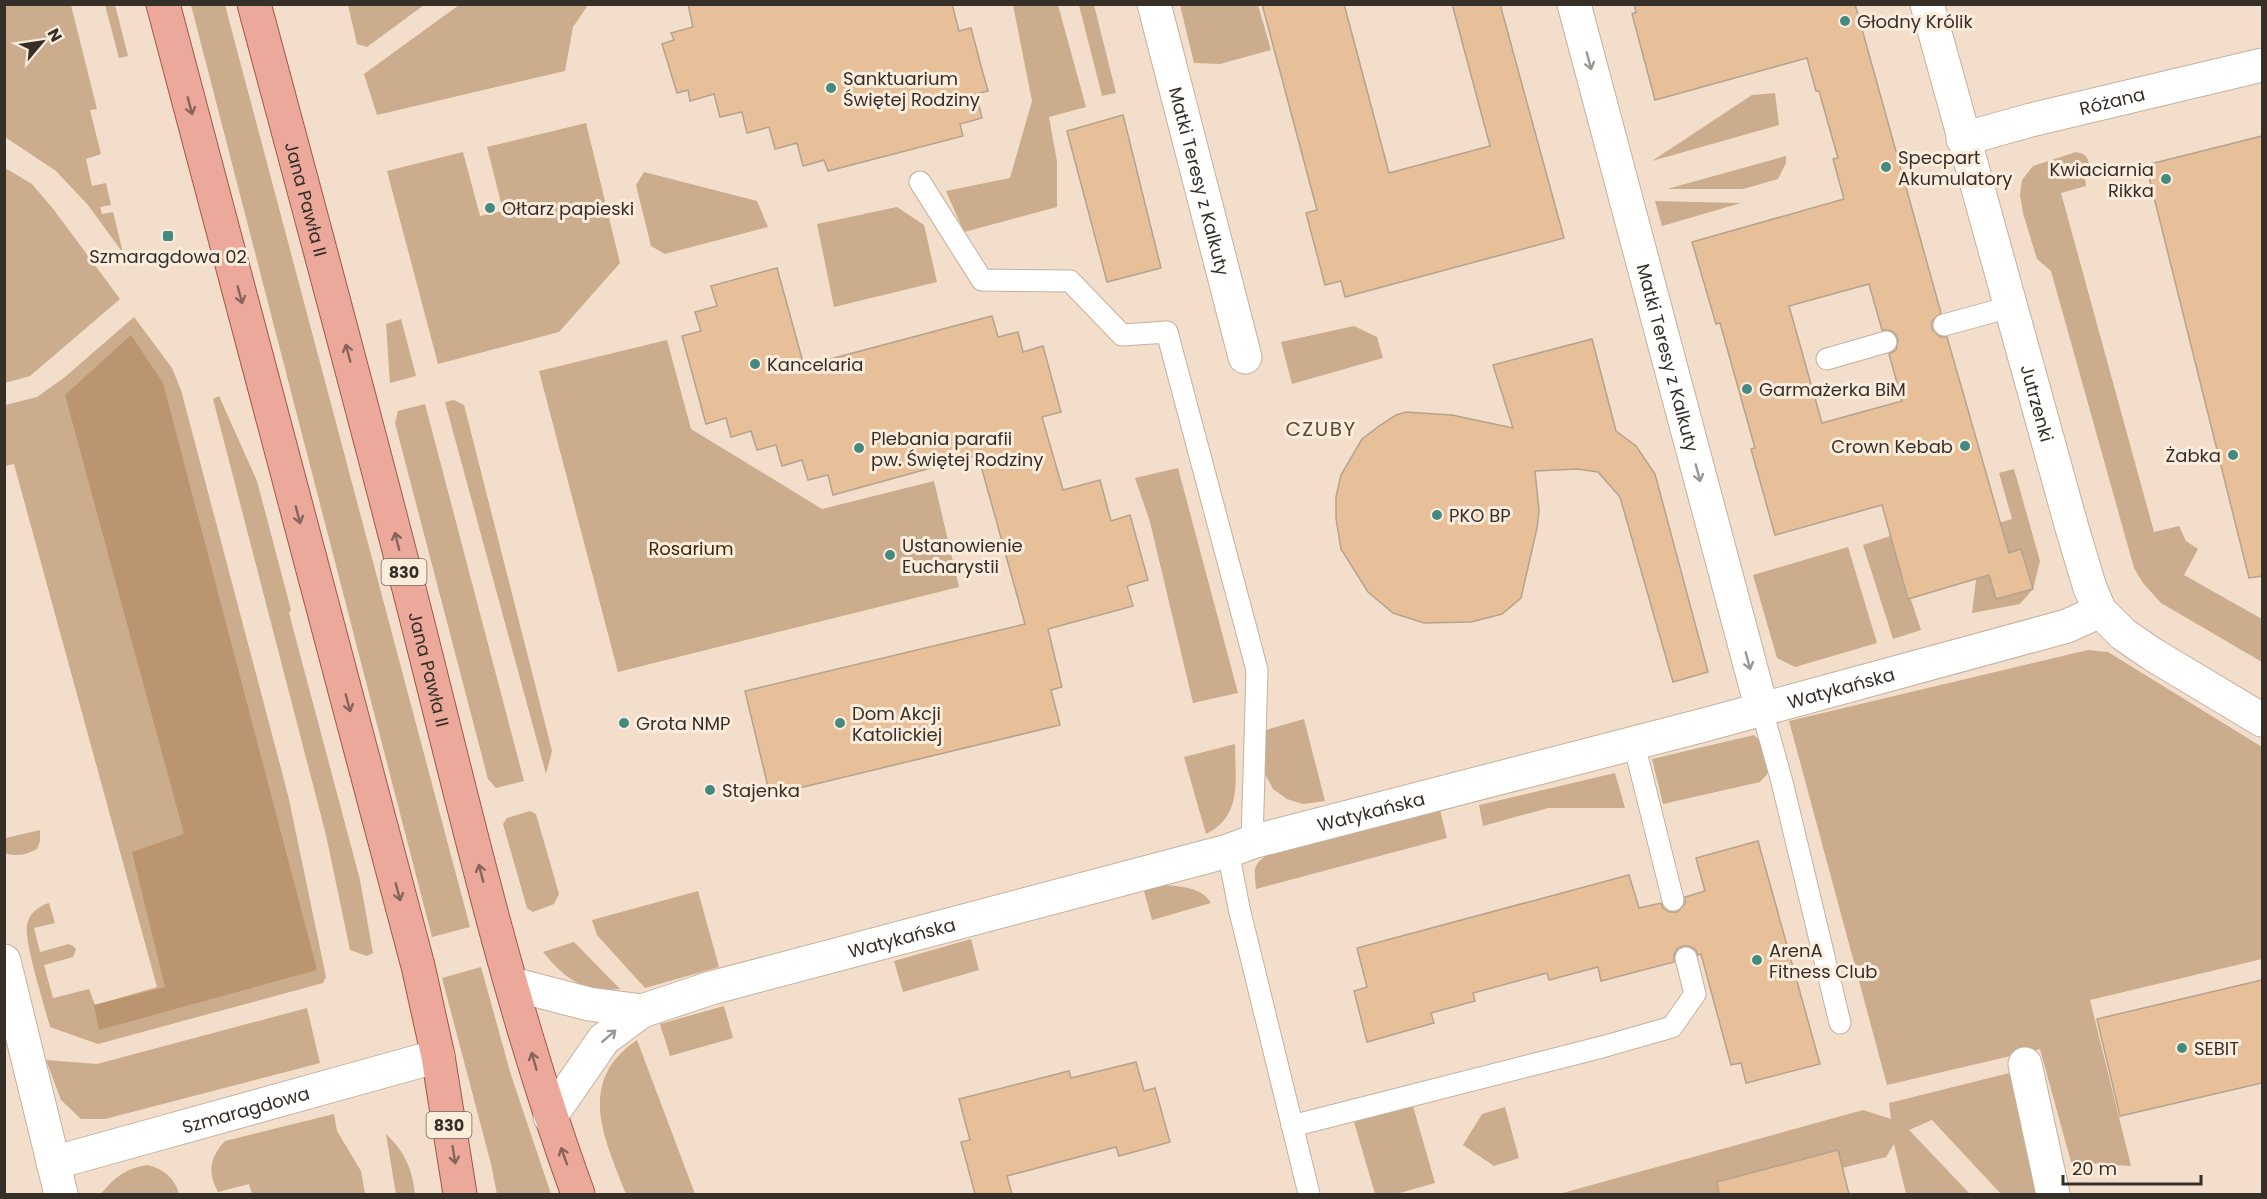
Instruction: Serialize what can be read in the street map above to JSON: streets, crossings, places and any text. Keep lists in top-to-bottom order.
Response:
{
  "streets": {
    "main road": ["Jana Pawła II", "830"],
    "street": [
      "Różana",
      "Matki Teresy z Kalkuty",
      "Jutrzenki",
      "Watykańska",
      "Szmaragdowa"
    ]
  },
  "crossings": [
    ["Różana", "Jutrzenki"],
    ["Matki Teresy z Kalkuty", "Watykańska"],
    ["Jutrzenki", "Watykańska"],
    ["830", "Szmaragdowa"]
  ],
  "one_way": ["Matki Teresy z Kalkuty"],
  "districts": ["CZUBY"],
  "parks": ["Rosarium"],
  "places": {
    "other": [
      "Głodny Królik",
      "Sanktuarium Świętej Rodziny",
      "Specpart Akumulatory",
      "Kwiaciarnia Rikka",
      "Ołtarz papieski",
      "Kancelaria",
      "Garmażerka BiM",
      "Crown Kebab",
      "Plebania parafii pw. Świętej Rodziny",
      "Żabka",
      "PKO BP",
      "Ustanowienie Eucharystii",
      "Grota NMP",
      "Dom Akcji Katolickiej",
      "Stajenka",
      "ArenA Fitness Club",
      "SEBIT"
    ],
    "transit": ["Szmaragdowa 02"]
  },
  "scale_bar": "20 m",
  "north": "top right"
}
